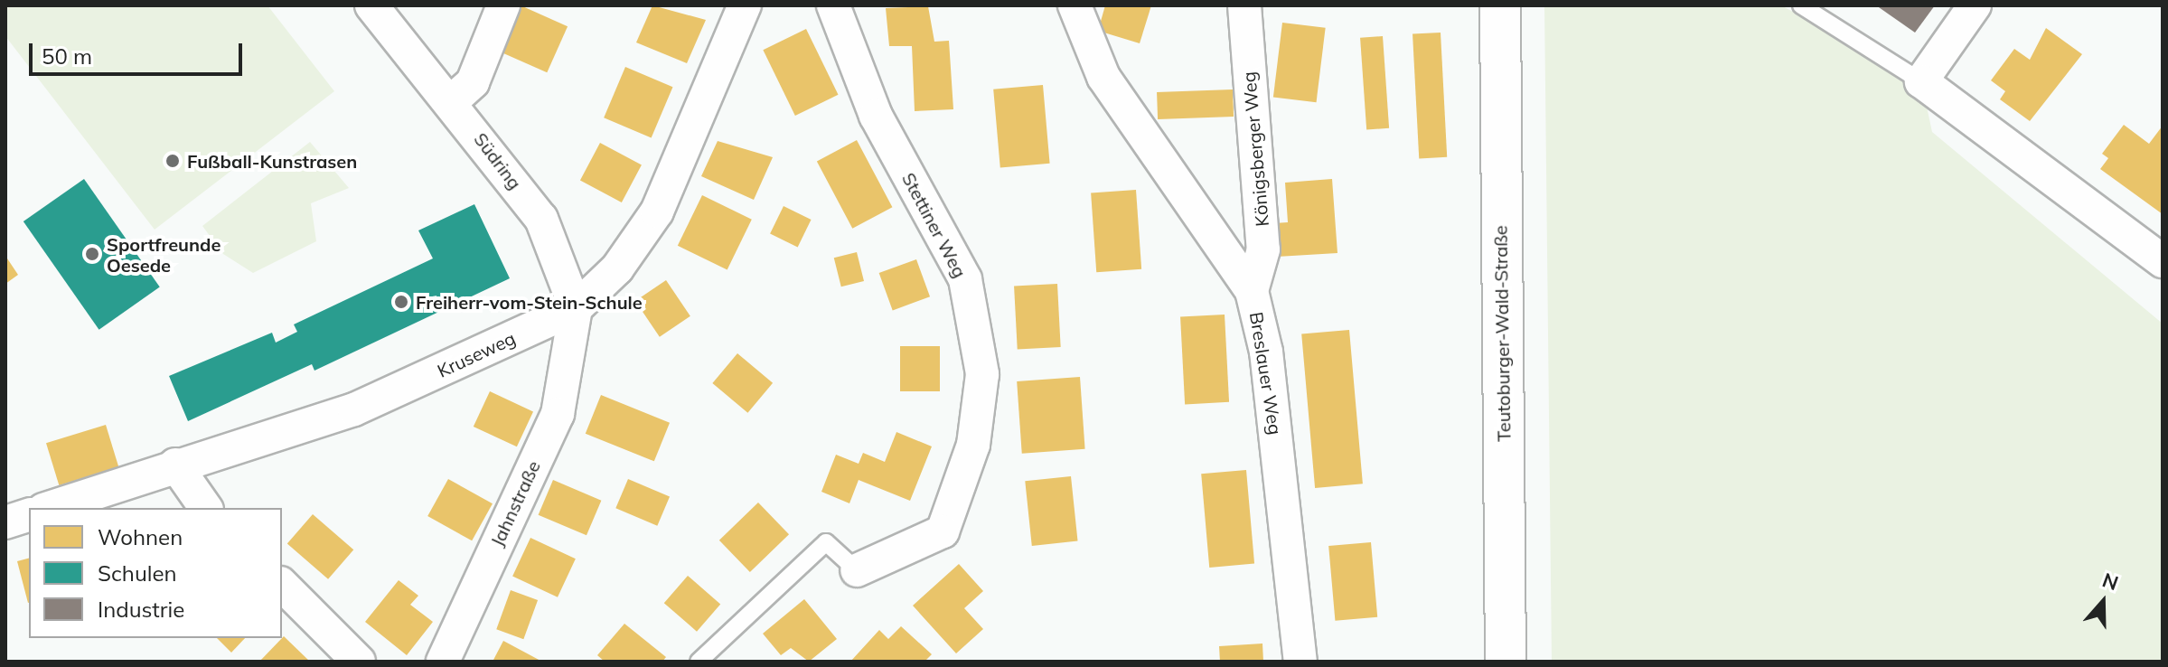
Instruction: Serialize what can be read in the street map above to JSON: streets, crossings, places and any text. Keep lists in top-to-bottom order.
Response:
{
  "streets": {
    "main road": ["Teutoburger-Wald-Straße"],
    "street": [
      "Königsberger Weg",
      "Südring",
      "Stettiner Weg",
      "Kruseweg",
      "Breslauer Weg",
      "Jahnstraße"
    ]
  },
  "crossings": [
    ["Königsberger Weg", "Breslauer Weg"],
    ["Südring", "Kruseweg"],
    ["Südring", "Jahnstraße"]
  ],
  "places": ["Fußball-Kunstrasen", "Sportfreunde Oesede", "Freiherr-vom-Stein-Schule"],
  "legend": ["Wohnen", "Schulen", "Industrie"],
  "scale_bar": "50 m",
  "north": "top"
}
